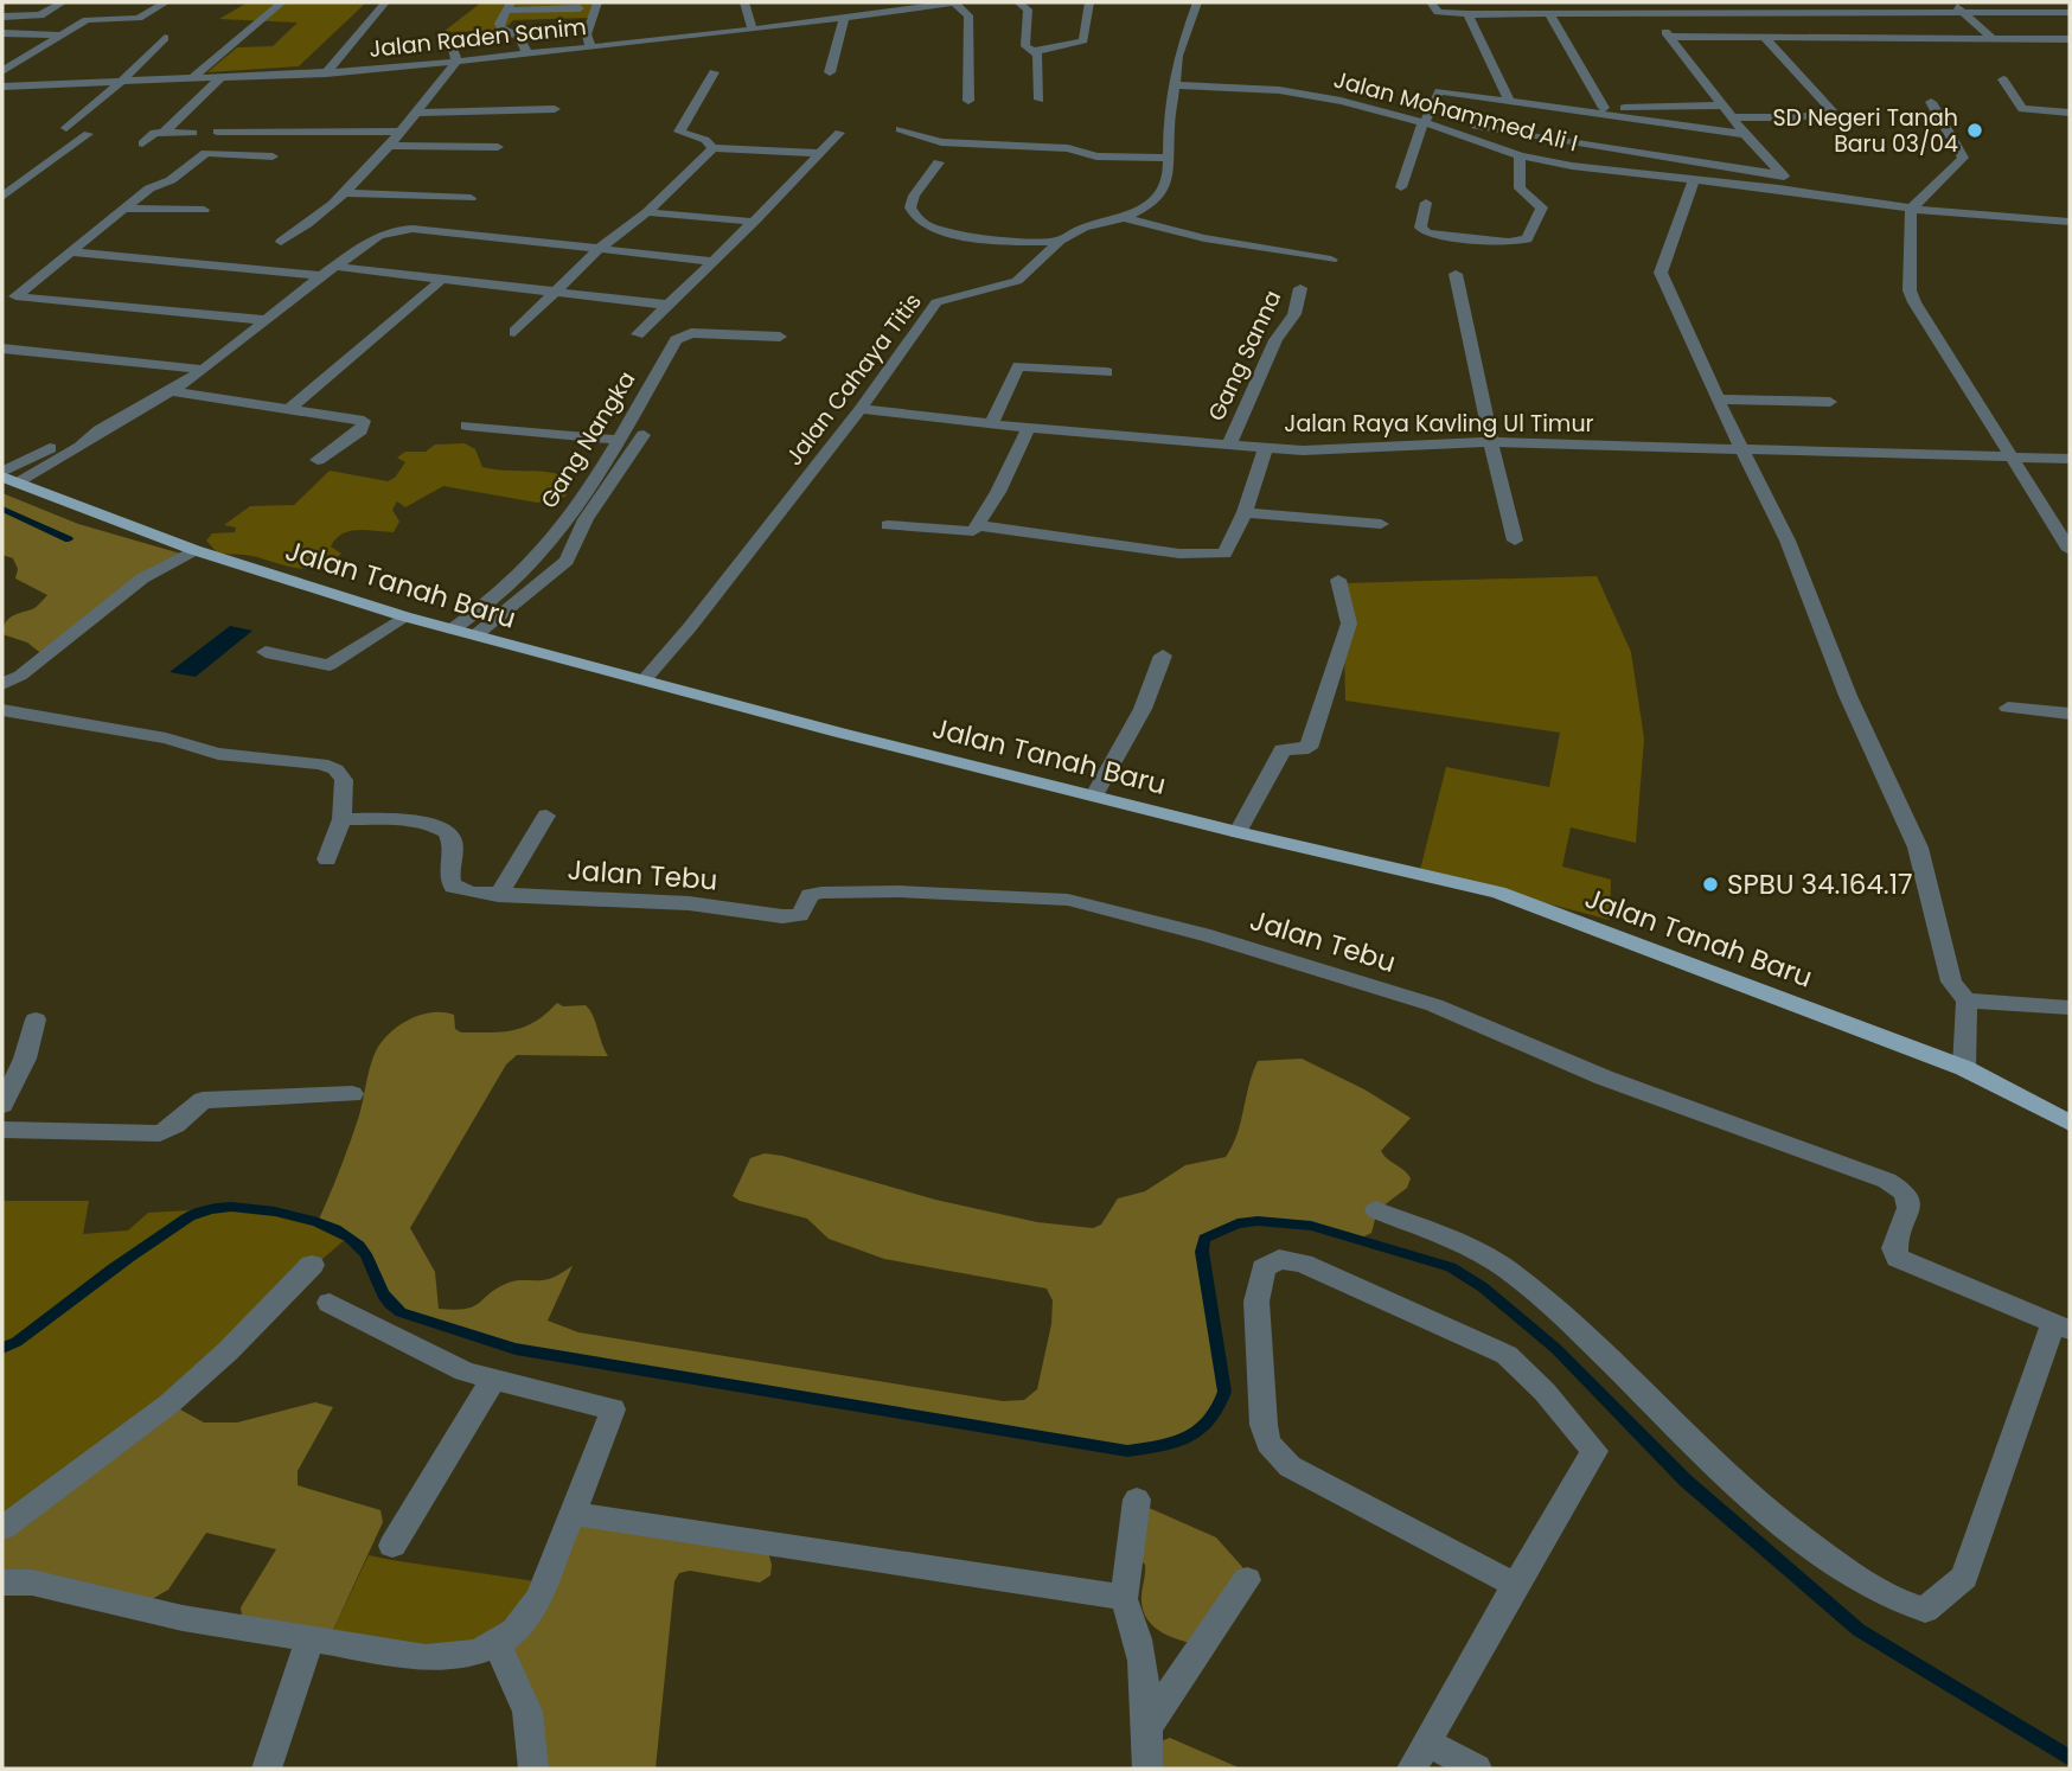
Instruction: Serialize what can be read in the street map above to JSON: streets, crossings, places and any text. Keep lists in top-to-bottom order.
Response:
{
  "streets": {
    "main road": ["Jalan Tanah Baru"],
    "street": [
      "Jalan Raden Sanim",
      "Jalan Mohammed Ali I",
      "Gang Sanna",
      "Jalan Cahaya Titis",
      "Jalan Raya Kavling Ul Timur",
      "Gang Nangka",
      "Jalan Tebu"
    ]
  },
  "crossings": [
    ["Jalan Mohammed Ali I", "Jalan Cahaya Titis"],
    ["Gang Sanna", "Jalan Raya Kavling Ul Timur"],
    ["Jalan Cahaya Titis", "Jalan Raya Kavling Ul Timur"],
    ["Jalan Cahaya Titis", "Jalan Tanah Baru"],
    ["Gang Nangka", "Jalan Tanah Baru"]
  ],
  "places": ["SD Negeri Tanah Baru 03/04", "SPBU 34.164.17"]
}
